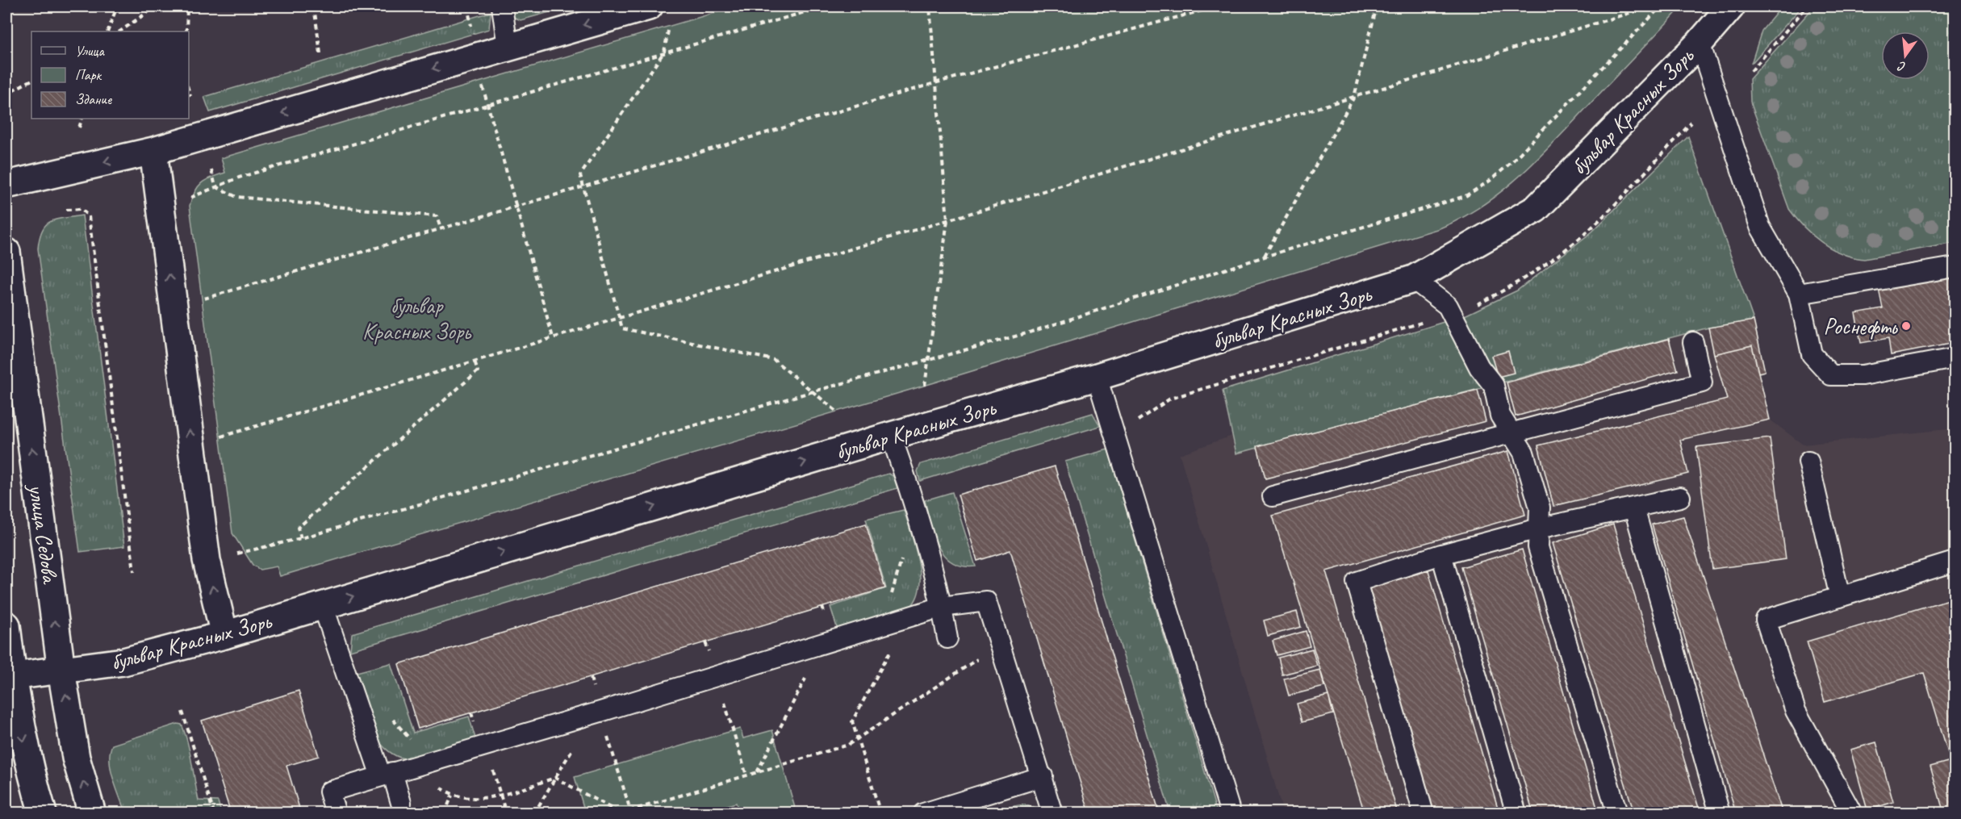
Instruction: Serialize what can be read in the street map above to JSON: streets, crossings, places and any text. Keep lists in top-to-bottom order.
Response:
{
  "streets": {
    "street": ["бульвар Красных Зорь", "улица Седова"]
  },
  "crossings": [
    ["бульвар Красных Зорь", "улица Седова"]
  ],
  "parks": ["бульвар Красных Зорь"],
  "places": ["Роснефть"],
  "legend": ["Улица", "Парк", "Здание"],
  "north": "bottom"
}
